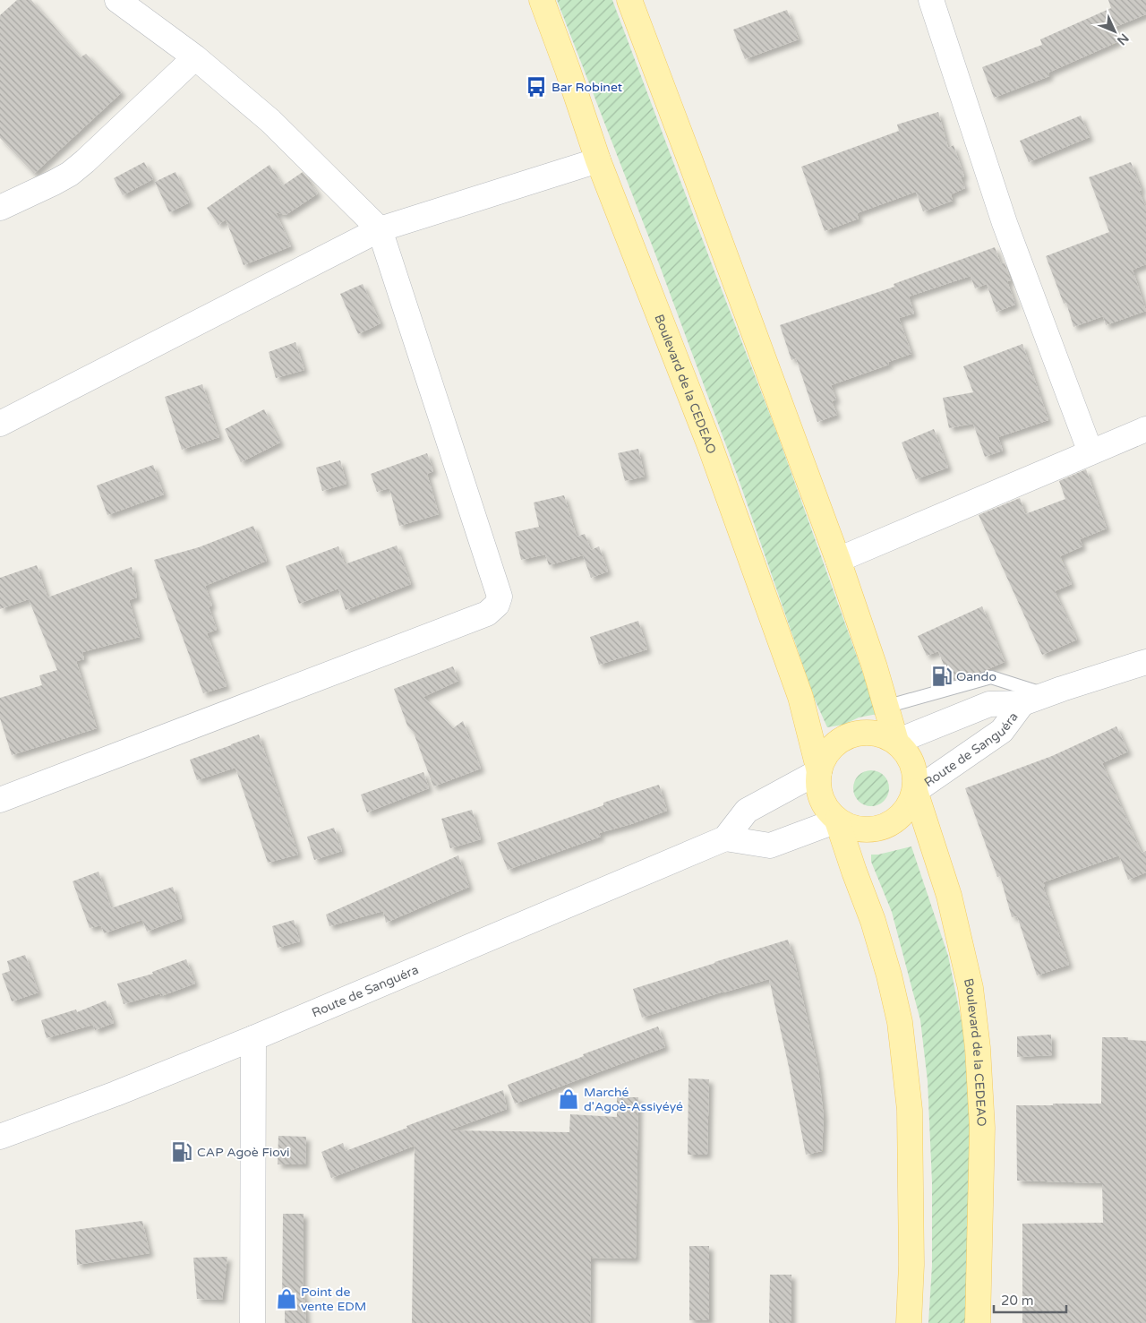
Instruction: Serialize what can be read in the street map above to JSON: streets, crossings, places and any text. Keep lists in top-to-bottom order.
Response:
{
  "streets": {
    "main road": ["Boulevard de la CEDEAO"],
    "street": ["Route de Sanguéra"]
  },
  "crossings": [
    ["Boulevard de la CEDEAO", "Route de Sanguéra"]
  ],
  "places": {
    "bus stop": ["Bar Robinet"],
    "fuel station": ["Oando", "CAP Agoè Fiovi"],
    "shop": ["Marché d'Agoè-Assiyéyé", "Point de vente EDM"]
  },
  "scale_bar": "20 m",
  "north": "bottom right"
}
